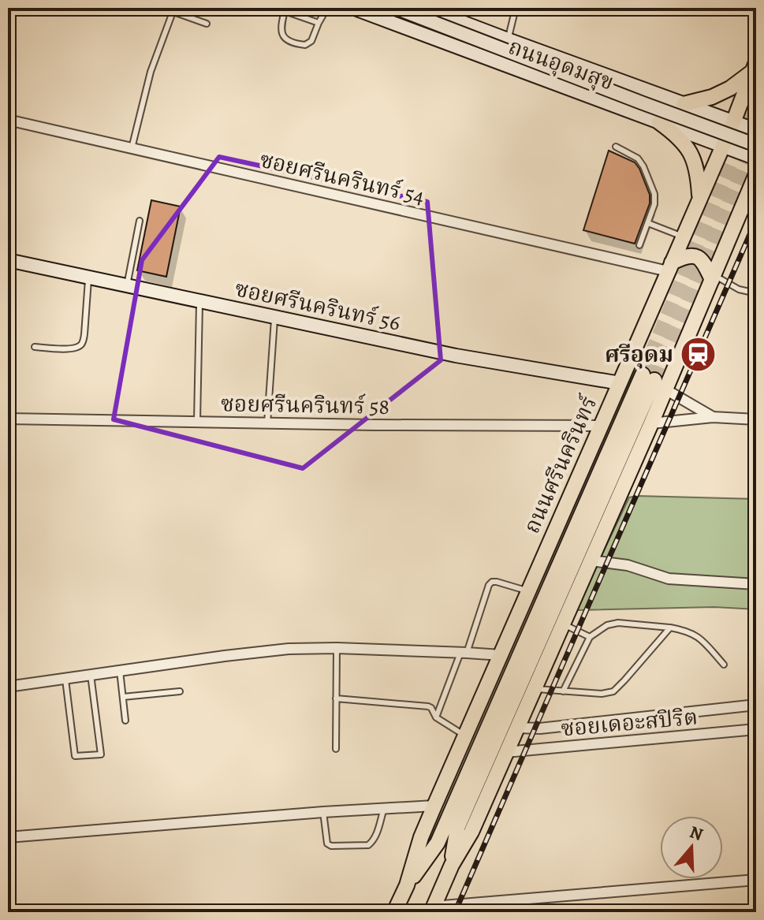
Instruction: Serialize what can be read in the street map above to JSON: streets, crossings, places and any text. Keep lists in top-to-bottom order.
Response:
{
  "streets": {
    "main road": ["ถนนอุดมสุข", "ซอยศรีนครินทร์ 56", "ถนนศรีนครินทร์"],
    "street": ["ซอยศรีนครินทร์ 54", "ซอยศรีนครินทร์ 58", "ซอยเดอะสปิริต"]
  },
  "crossings": [
    ["ถนนอุดมสุข", "ถนนศรีนครินทร์"],
    ["ซอยศรีนครินทร์ 54", "ถนนศรีนครินทร์"],
    ["ซอยศรีนครินทร์ 56", "ถนนศรีนครินทร์"],
    ["ซอยศรีนครินทร์ 58", "ถนนศรีนครินทร์"],
    ["ถนนศรีนครินทร์", "ซอยเดอะสปิริต"]
  ],
  "places": {
    "station": ["ศรีอุดม"]
  },
  "north": "top"
}
